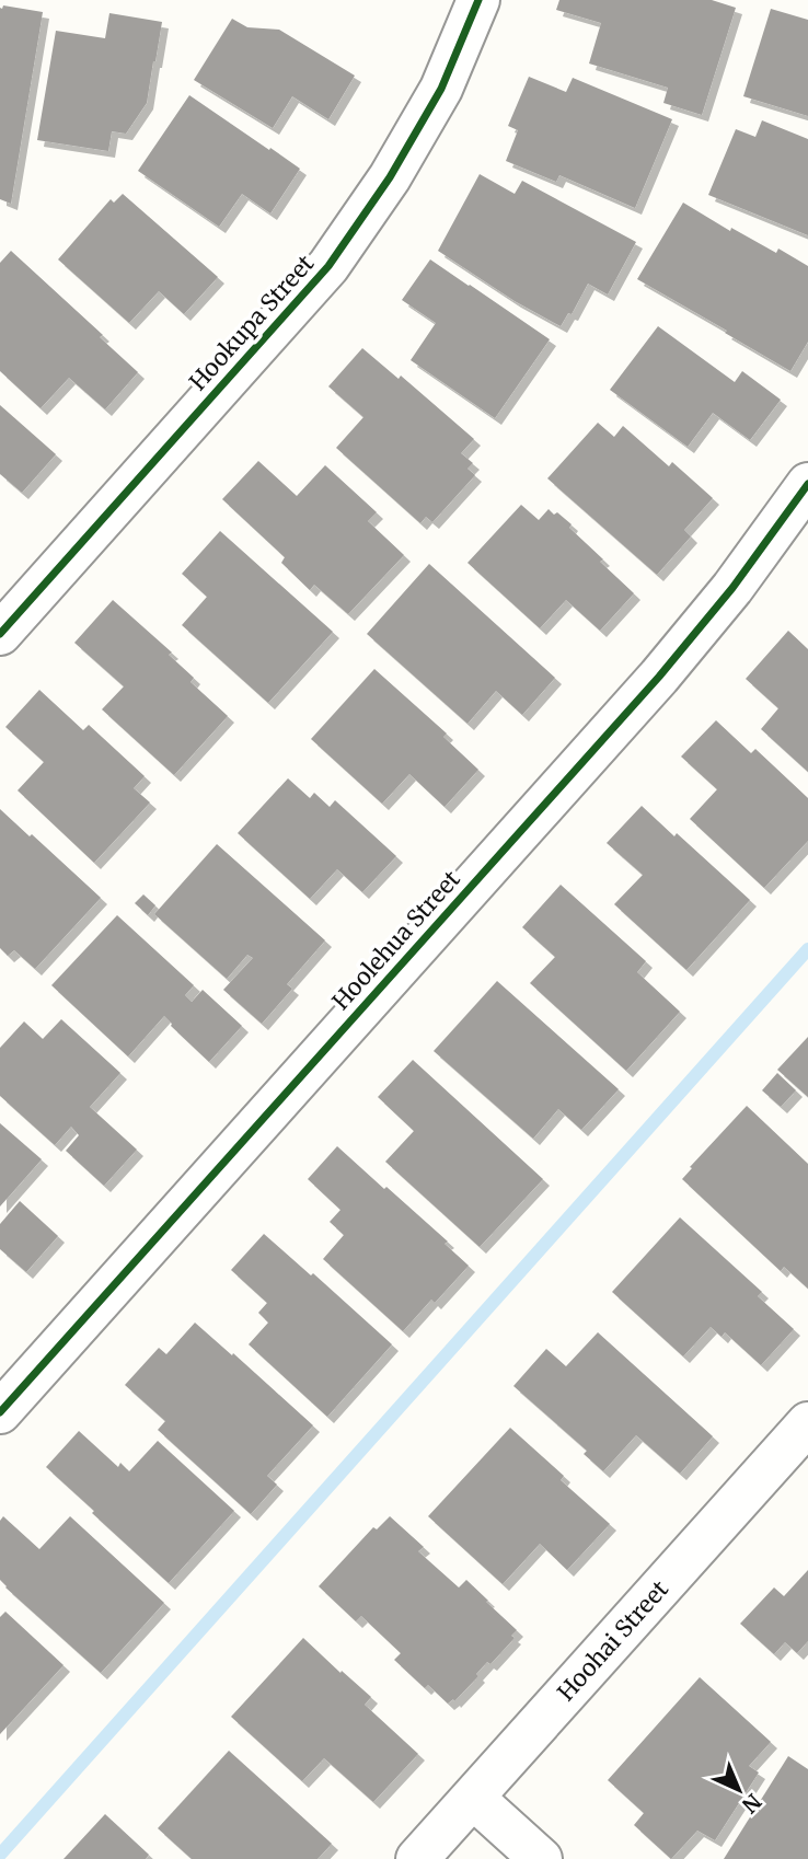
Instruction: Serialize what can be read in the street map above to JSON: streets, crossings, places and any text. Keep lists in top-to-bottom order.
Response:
{
  "streets": {
    "street": ["Hookupa Street", "Hoolehua Street", "Hoohai Street"]
  },
  "north": "bottom right"
}
